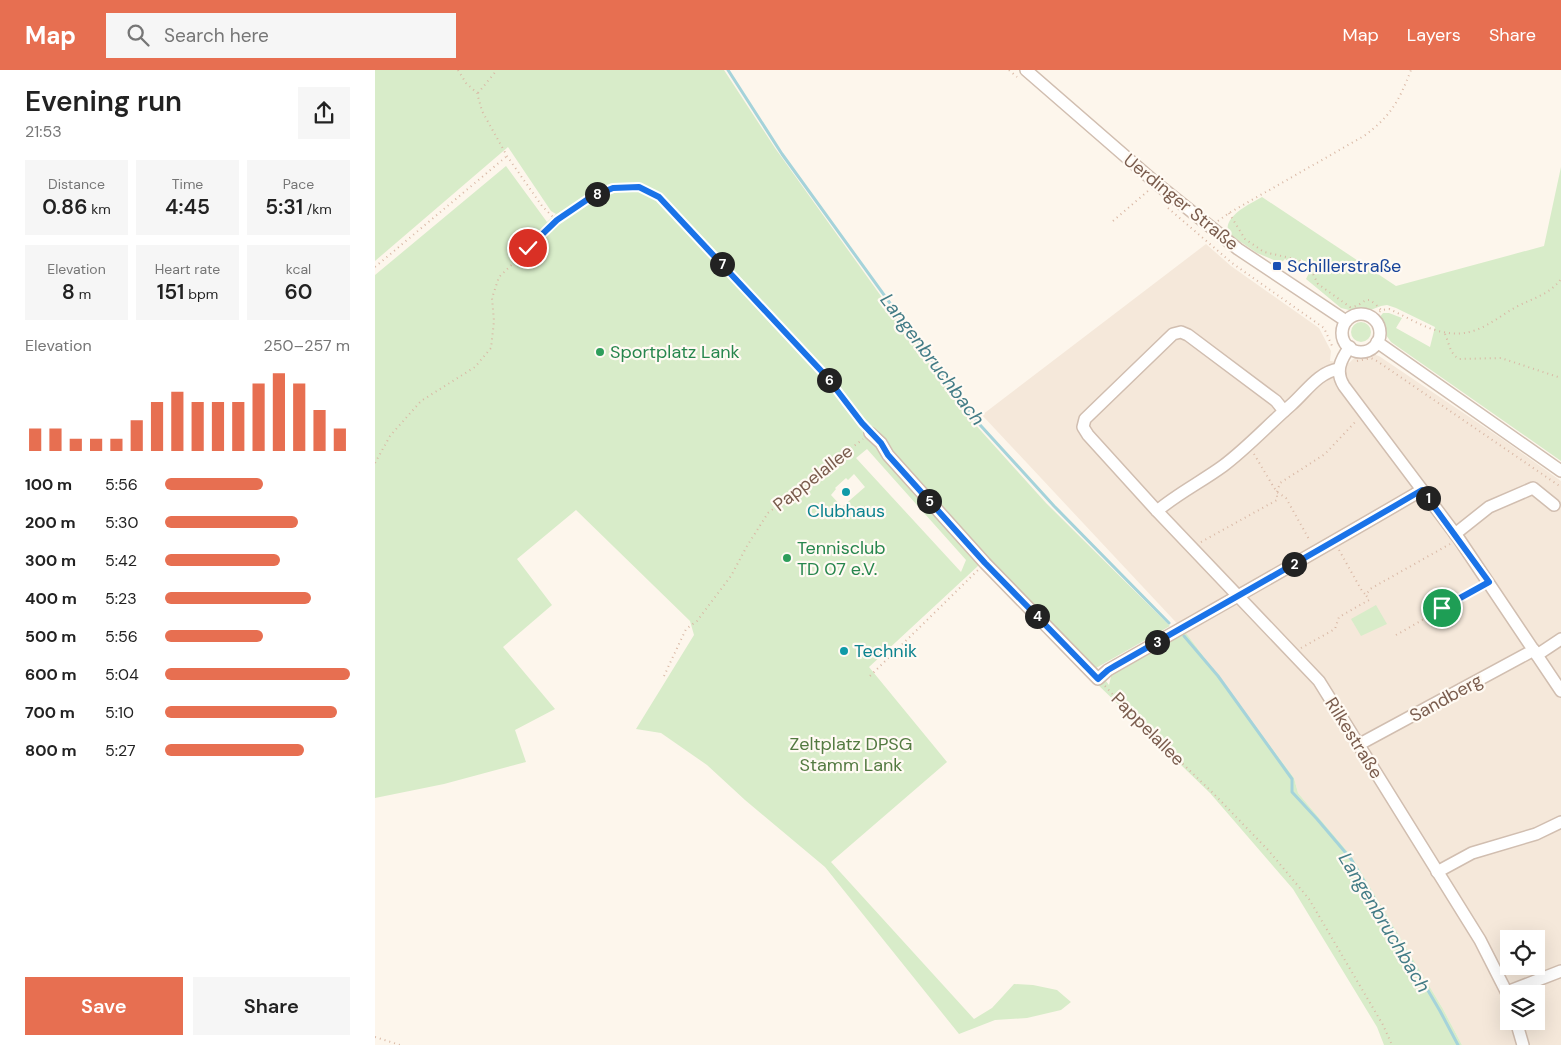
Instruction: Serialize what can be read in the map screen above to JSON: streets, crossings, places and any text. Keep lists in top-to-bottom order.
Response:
{
  "streets": {
    "street": [
      "Uerdinger Straße",
      "Pappelallee",
      "Sandberg",
      "Rilkestraße"
    ]
  },
  "crossings": [
    ["Sandberg", "Rilkestraße"]
  ],
  "water": ["Langenbruchbach"],
  "parks": ["Zeltplatz DPSG Stamm Lank"],
  "places": {
    "transit": ["Schillerstraße"],
    "other": [
      "Sportplatz Lank",
      "Clubhaus",
      "Tennisclub TD 07 e.V.",
      "Technik"
    ]
  },
  "page": {
    "header": "Map",
    "search": "Search here",
    "nav": ["Map", "Layers", "Share"],
    "heading": ["Evening run", "21:53"],
    "stats": [
      ["Distance", "0.86 km"],
      ["Time", "4:45"],
      ["Pace", "5:31 /km"],
      ["Elevation", "8 m"],
      ["Heart rate", "151 bpm"],
      ["kcal", "60"]
    ],
    "pins": [
      "8",
      "7",
      "6",
      "1",
      "5",
      "2",
      "4",
      "3"
    ],
    "chart": ["Elevation", "250–257 m"],
    "list": [
      {
        "name": "100 m",
        "note": "5:56"
      },
      {
        "name": "200 m",
        "note": "5:30"
      },
      {
        "name": "300 m",
        "note": "5:42"
      },
      {
        "name": "400 m",
        "note": "5:23"
      },
      {
        "name": "500 m",
        "note": "5:56"
      },
      {
        "name": "600 m",
        "note": "5:04"
      },
      {
        "name": "700 m",
        "note": "5:10"
      },
      {
        "name": "800 m",
        "note": "5:27"
      }
    ],
    "buttons": ["Save", "Share"]
  }
}
